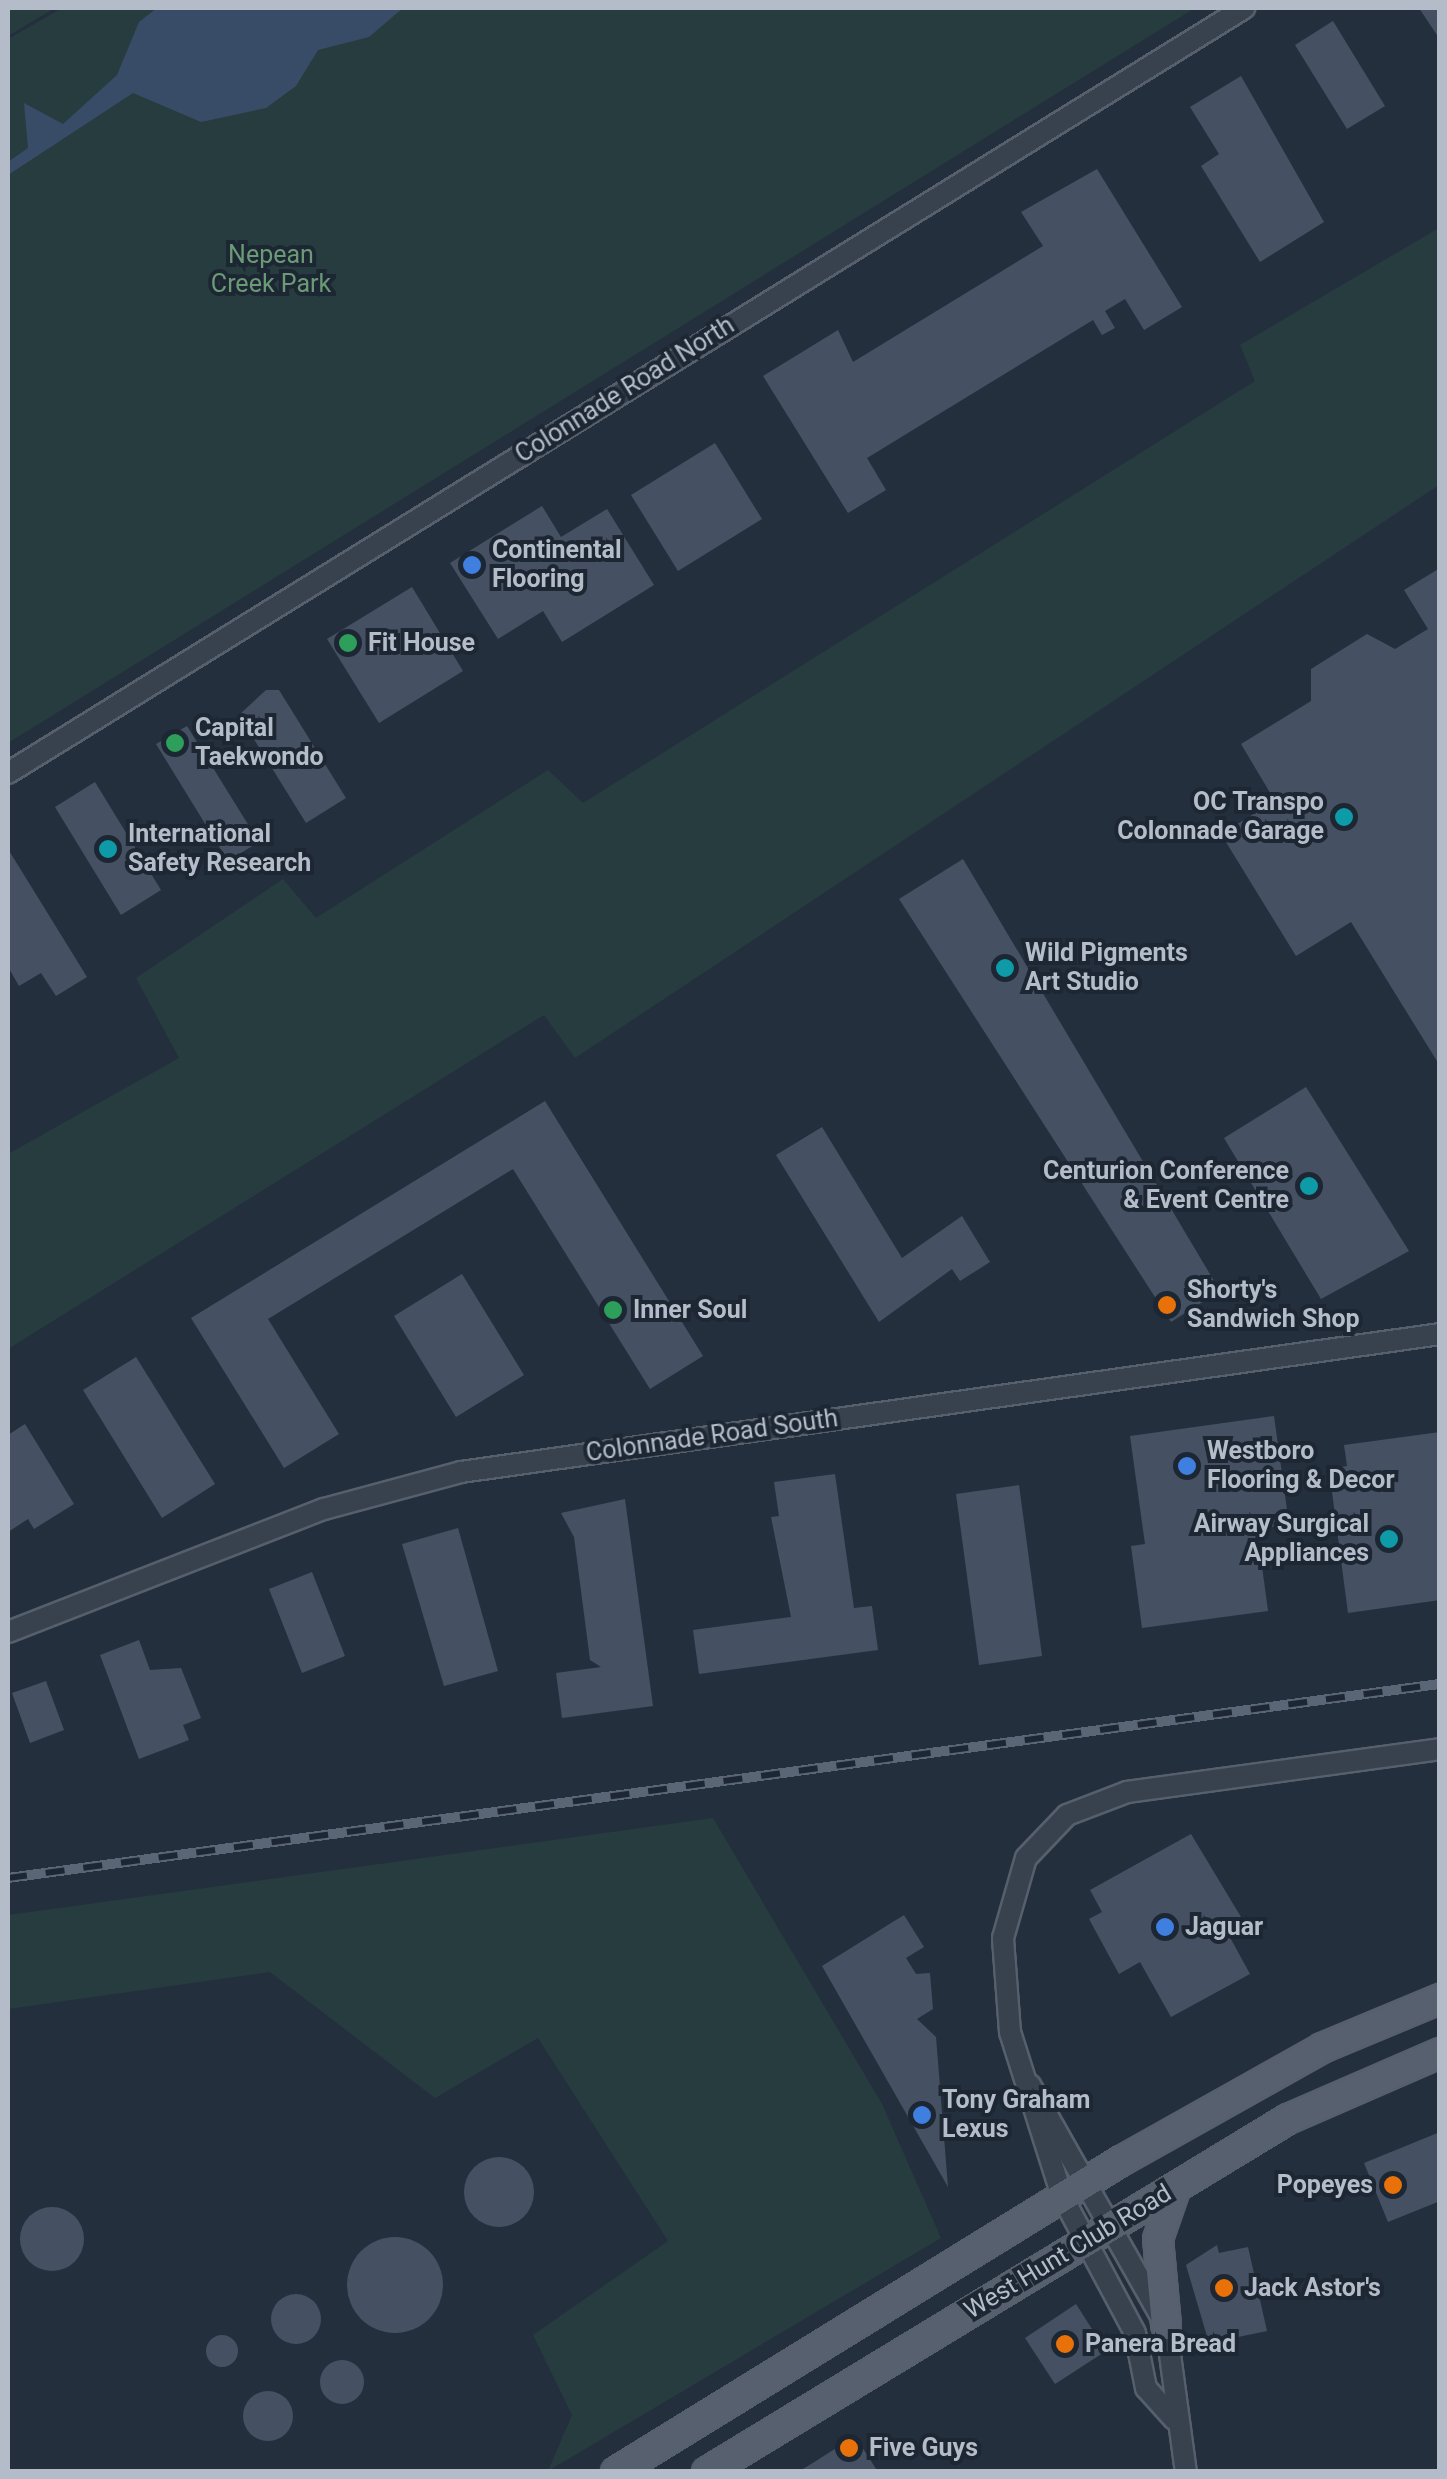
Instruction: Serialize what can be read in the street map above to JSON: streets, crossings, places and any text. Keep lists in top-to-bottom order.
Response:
{
  "streets": {
    "main road": ["West Hunt Club Road"],
    "street": ["Colonnade Road North", "Colonnade Road South"]
  },
  "parks": ["Nepean Creek Park"],
  "places": [
    "Continental Flooring",
    "Fit House",
    "Capital Taekwondo",
    "OC Transpo Colonnade Garage",
    "International Safety Research",
    "Wild Pigments Art Studio",
    "Centurion Conference & Event Centre",
    "Shorty's Sandwich Shop",
    "Inner Soul",
    "Westboro Flooring & Decor",
    "Airway Surgical Appliances",
    "Jaguar",
    "Tony Graham Lexus",
    "Popeyes",
    "Jack Astor's",
    "Panera Bread",
    "Five Guys"
  ]
}
